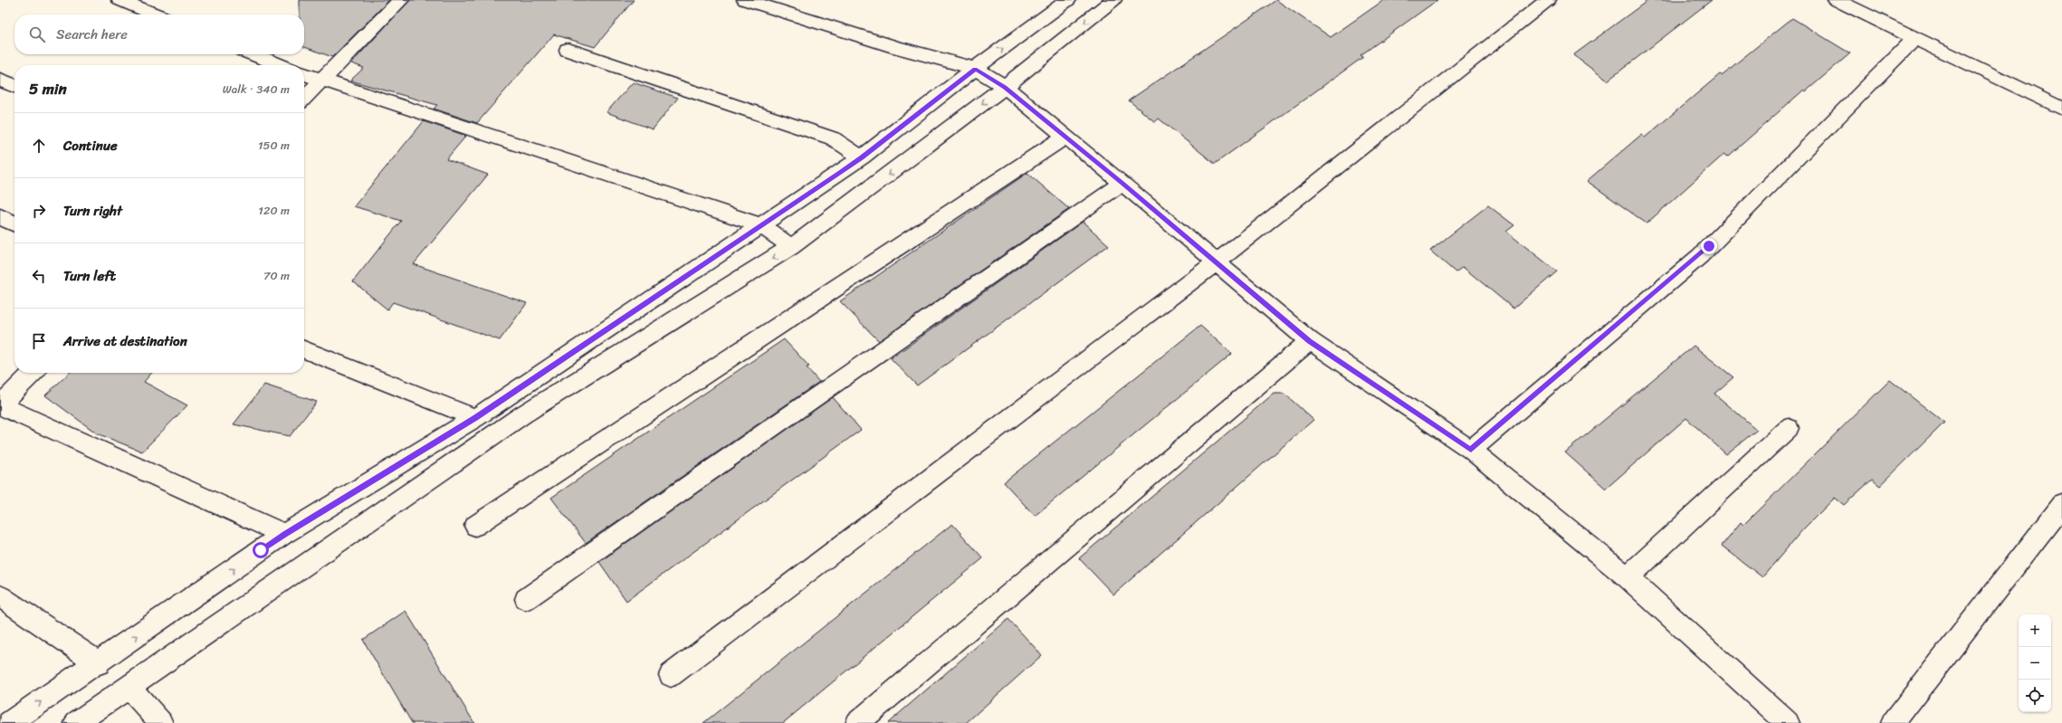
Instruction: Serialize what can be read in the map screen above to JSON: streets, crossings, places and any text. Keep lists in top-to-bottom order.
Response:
{
  "page": {
    "search": "Search here",
    "heading": ["5 min", "Walk · 340 m"],
    "list": [
      ["Continue", "150 m"],
      ["Turn right", "120 m"],
      ["Turn left", "70 m"],
      "Arrive at destination"
    ],
    "map_buttons": ["+", "−"]
  }
}
